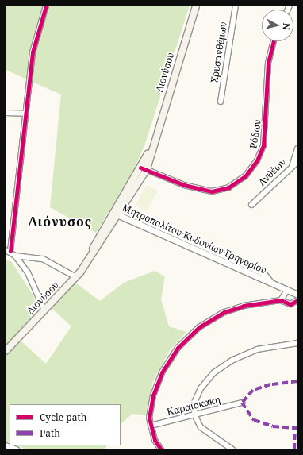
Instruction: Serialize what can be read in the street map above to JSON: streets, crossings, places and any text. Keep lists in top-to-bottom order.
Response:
{
  "streets": {
    "main road": ["Διονύσου"],
    "street": [
      "Χρυσανθέμων",
      "Ρόδων",
      "Ανθέων",
      "Μητροπολίτου Κυδονίων Γρηγορίου",
      "Καραϊσκακη"
    ]
  },
  "crossings": [
    ["Διονύσου", "Ρόδων"],
    ["Διονύσου", "Μητροπολίτου Κυδονίων Γρηγορίου"]
  ],
  "districts": ["Διόνυσος"],
  "legend": ["Cycle path", "Path"],
  "north": "right"
}
